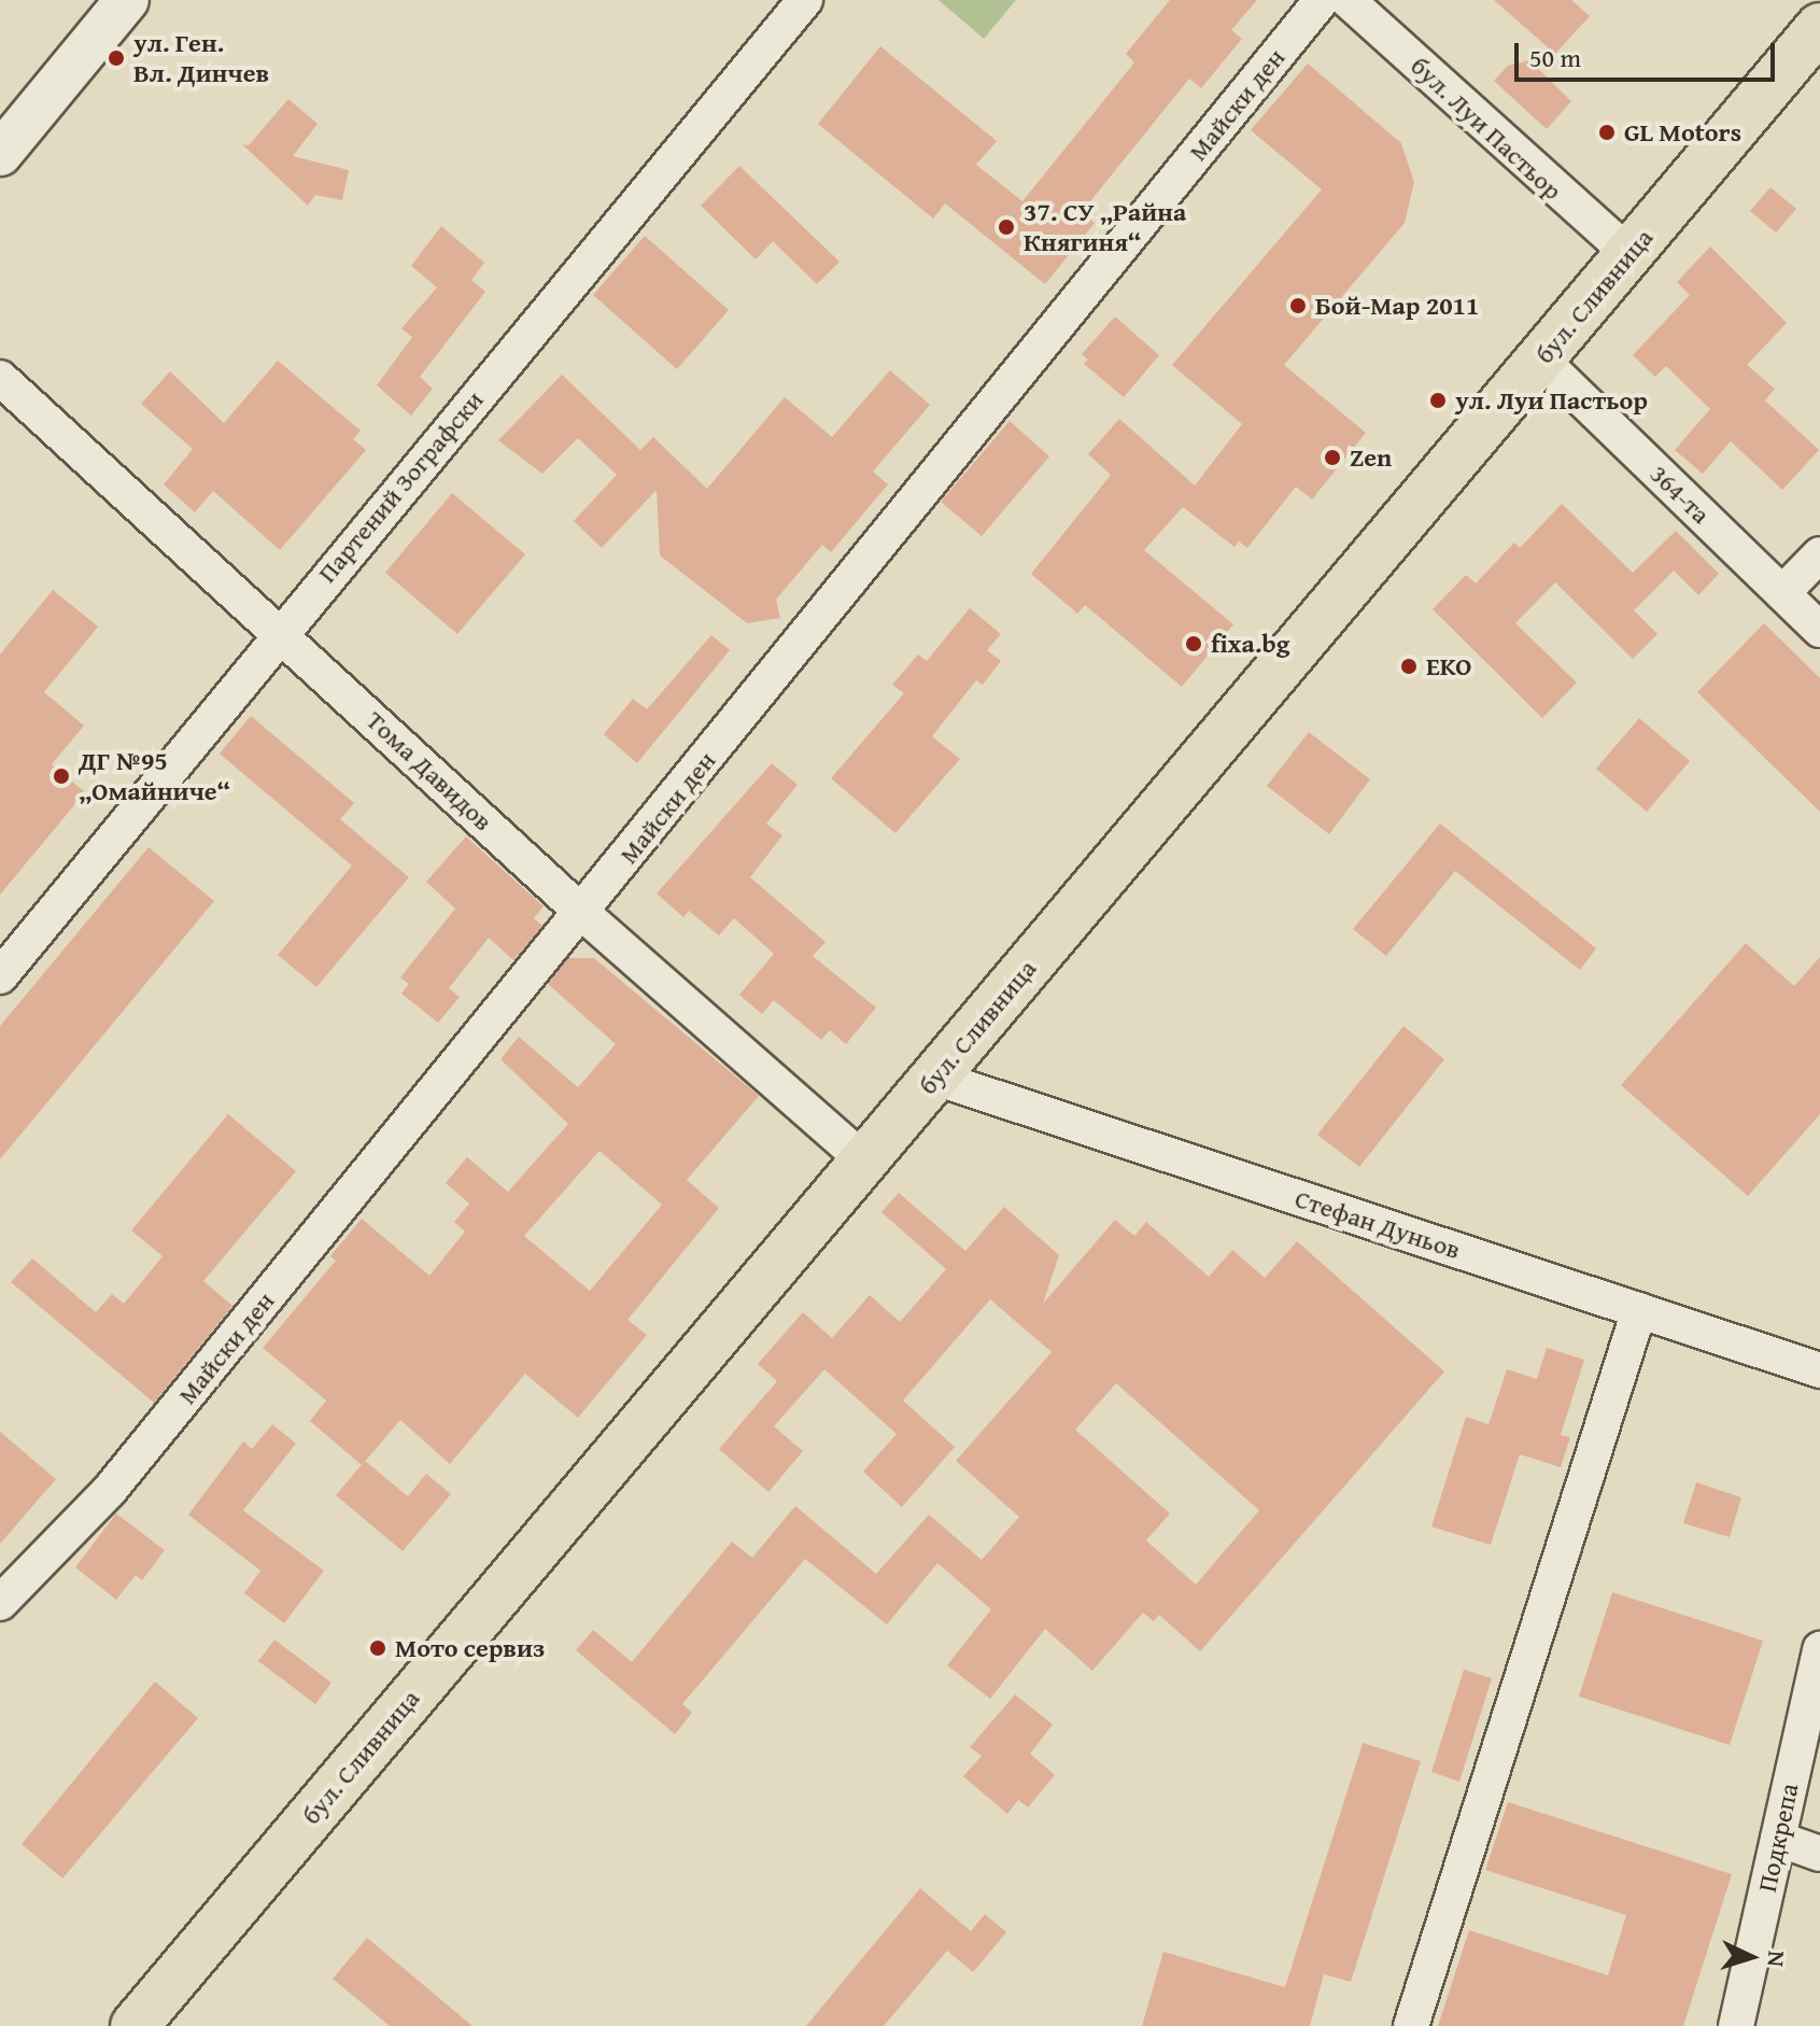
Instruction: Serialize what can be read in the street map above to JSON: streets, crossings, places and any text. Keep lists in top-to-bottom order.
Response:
{
  "streets": {
    "main road": ["бул. Сливница"],
    "street": [
      "Майски ден",
      "бул. Луи Пастьор",
      "Партений Зографски",
      "364-та",
      "Тома Давидов",
      "Стефан Дуньов",
      "Подкрепа"
    ]
  },
  "crossings": [
    ["Майски ден", "Тома Давидов"],
    ["бул. Луи Пастьор", "бул. Сливница"],
    ["бул. Сливница", "364-та"],
    ["бул. Сливница", "Тома Давидов"],
    ["бул. Сливница", "Стефан Дуньов"],
    ["Партений Зографски", "Тома Давидов"]
  ],
  "places": [
    "ул. Ген. Вл. Динчев",
    "GL Motors",
    "37. СУ „Райна Княгиня“",
    "Бой-Мар 2011",
    "ул. Луи Пастьор",
    "Zen",
    "fixa.bg",
    "EKO",
    "ДГ №95 „Омайниче“",
    "Мото сервиз"
  ],
  "scale_bar": "50 m",
  "north": "right"
}
